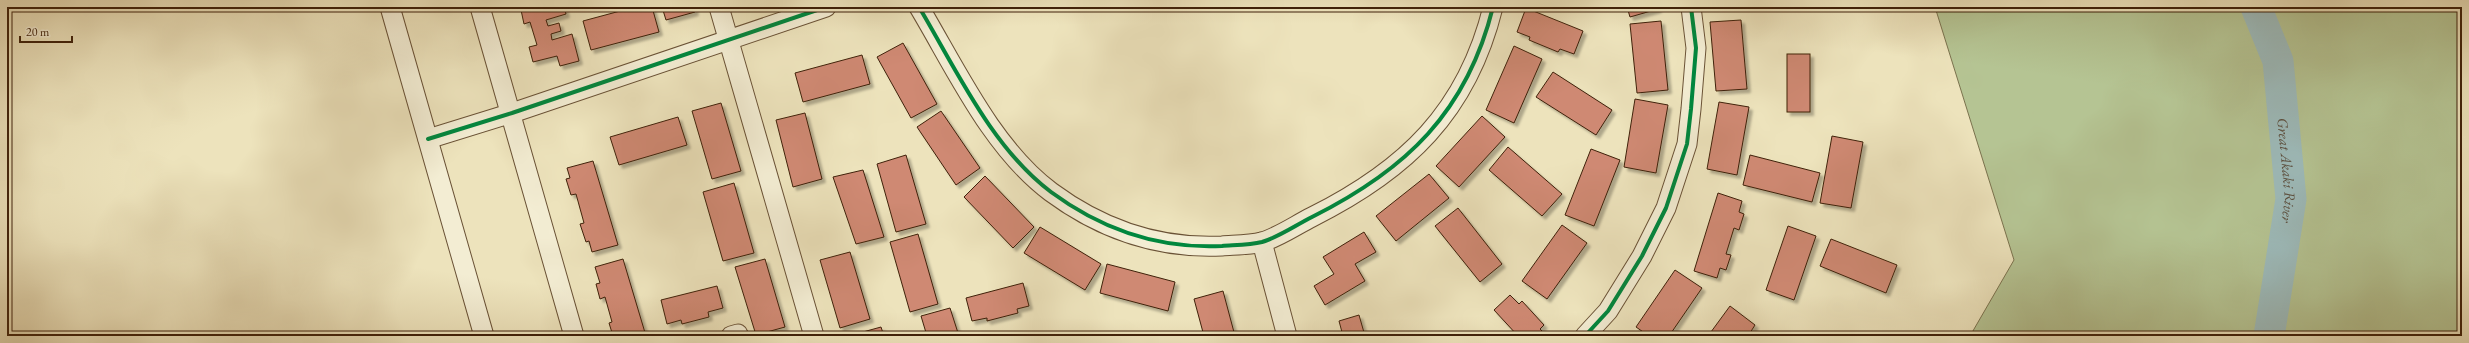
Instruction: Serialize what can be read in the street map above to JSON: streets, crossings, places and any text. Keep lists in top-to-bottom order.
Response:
{
  "water": ["Great Akaki River"],
  "scale_bar": "20 m"
}
